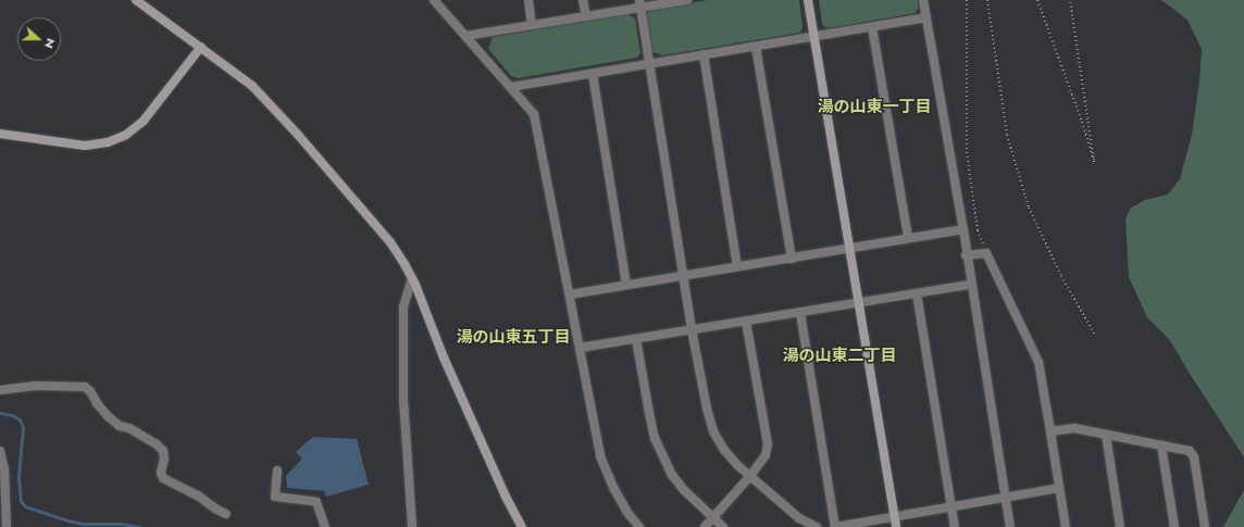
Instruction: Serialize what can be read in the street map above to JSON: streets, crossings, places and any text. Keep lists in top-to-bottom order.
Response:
{
  "districts": ["湯の山東一丁目", "湯の山東五丁目", "湯の山東二丁目"],
  "north": "right"
}
